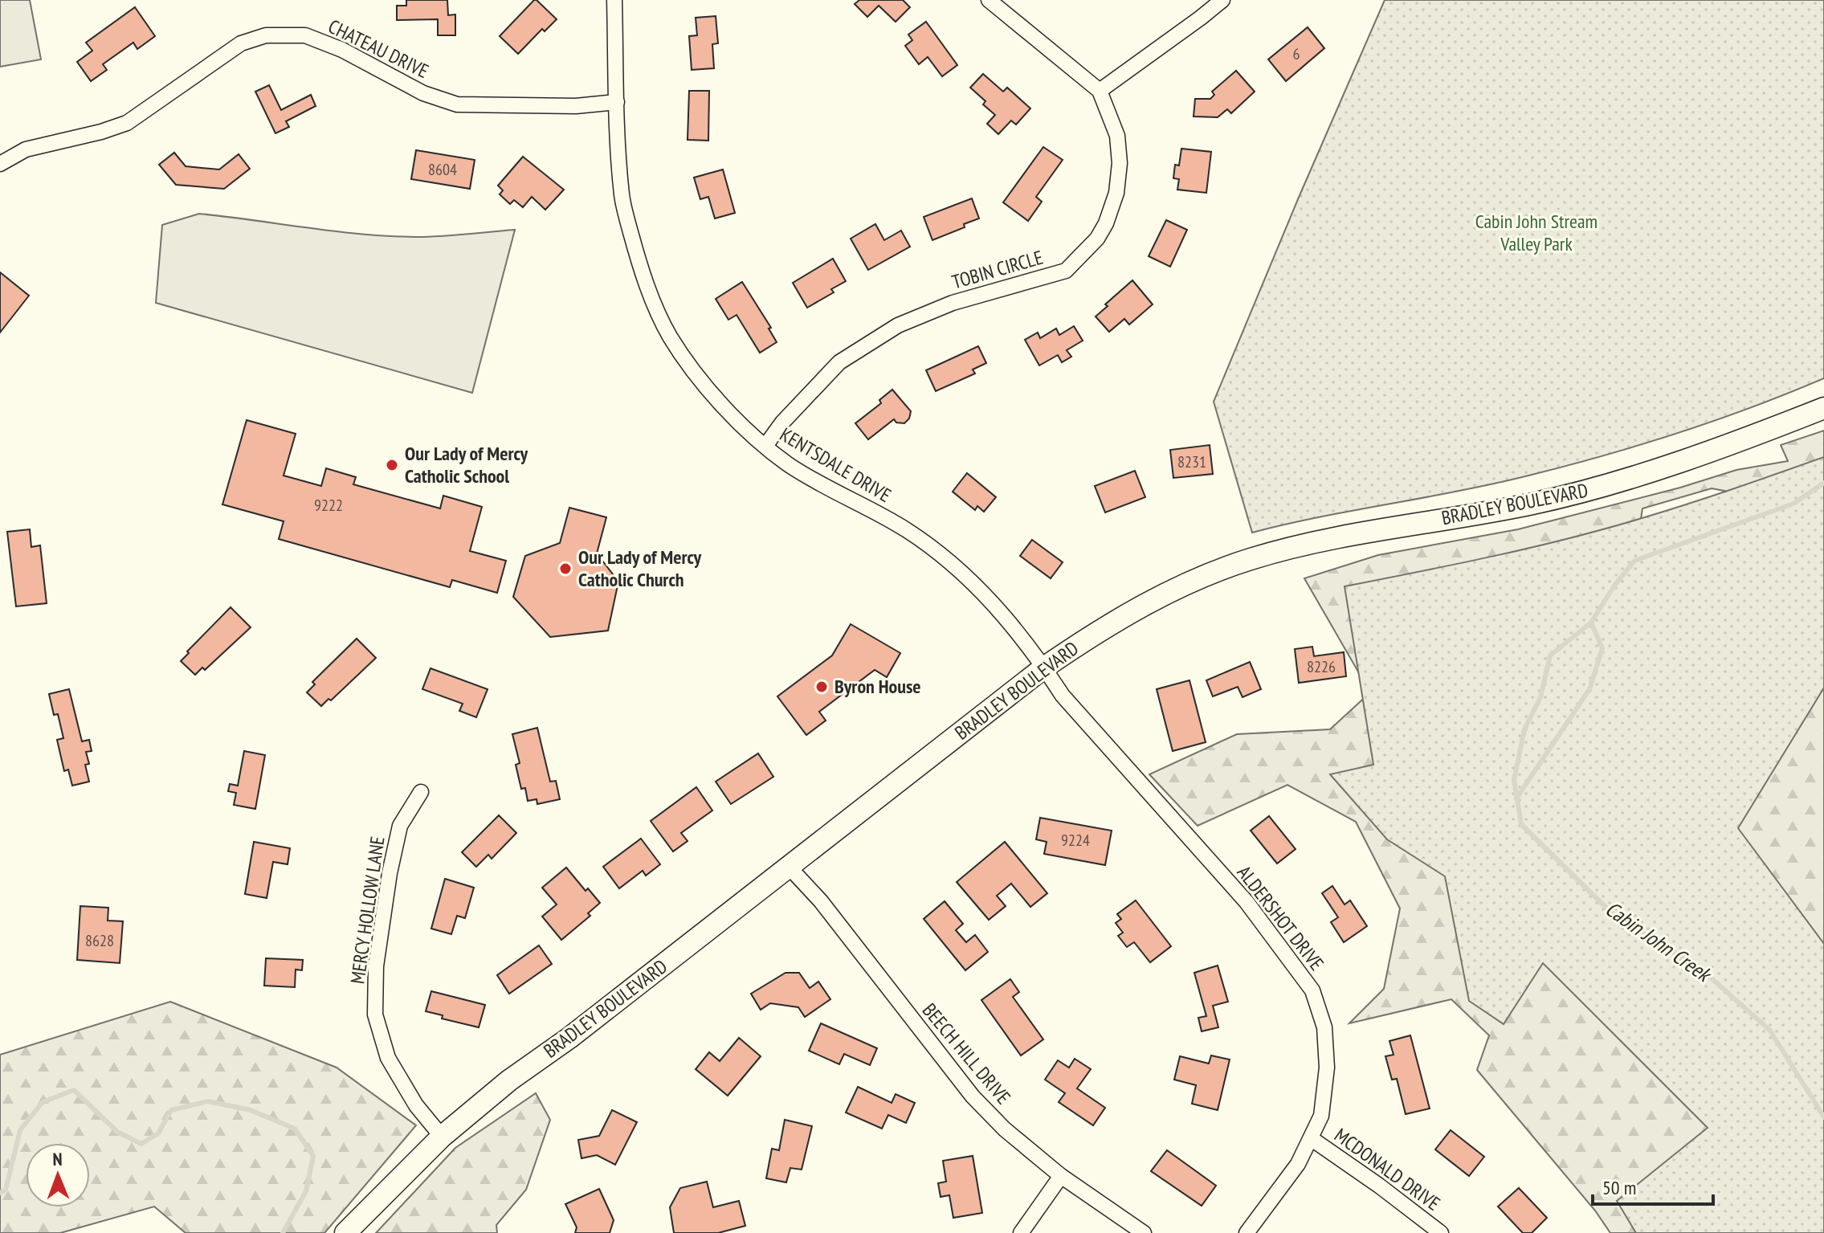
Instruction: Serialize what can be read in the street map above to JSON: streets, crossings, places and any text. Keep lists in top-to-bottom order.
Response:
{
  "streets": {
    "main road": ["BRADLEY BOULEVARD"],
    "street": [
      "CHATEAU DRIVE",
      "TOBIN CIRCLE",
      "KENTSDALE DRIVE",
      "MERCY HOLLOW LANE",
      "ALDERSHOT DRIVE",
      "BEECH HILL DRIVE",
      "MCDONALD DRIVE"
    ]
  },
  "crossings": [
    ["CHATEAU DRIVE", "KENTSDALE DRIVE"],
    ["TOBIN CIRCLE", "KENTSDALE DRIVE"],
    ["KENTSDALE DRIVE", "BRADLEY BOULEVARD"],
    ["KENTSDALE DRIVE", "ALDERSHOT DRIVE"],
    ["BRADLEY BOULEVARD", "MERCY HOLLOW LANE"],
    ["BRADLEY BOULEVARD", "ALDERSHOT DRIVE"],
    ["BRADLEY BOULEVARD", "BEECH HILL DRIVE"],
    ["ALDERSHOT DRIVE", "MCDONALD DRIVE"]
  ],
  "water": ["Cabin John Creek"],
  "parks": ["Cabin John Stream Valley Park"],
  "places": ["Our Lady of Mercy Catholic School", "Our Lady of Mercy Catholic Church", "Byron House"],
  "house_numbers": [
    "6",
    "8604",
    "8231",
    "9222",
    "8226",
    "9224",
    "8628"
  ],
  "scale_bar": "50 m",
  "north": "top"
}
